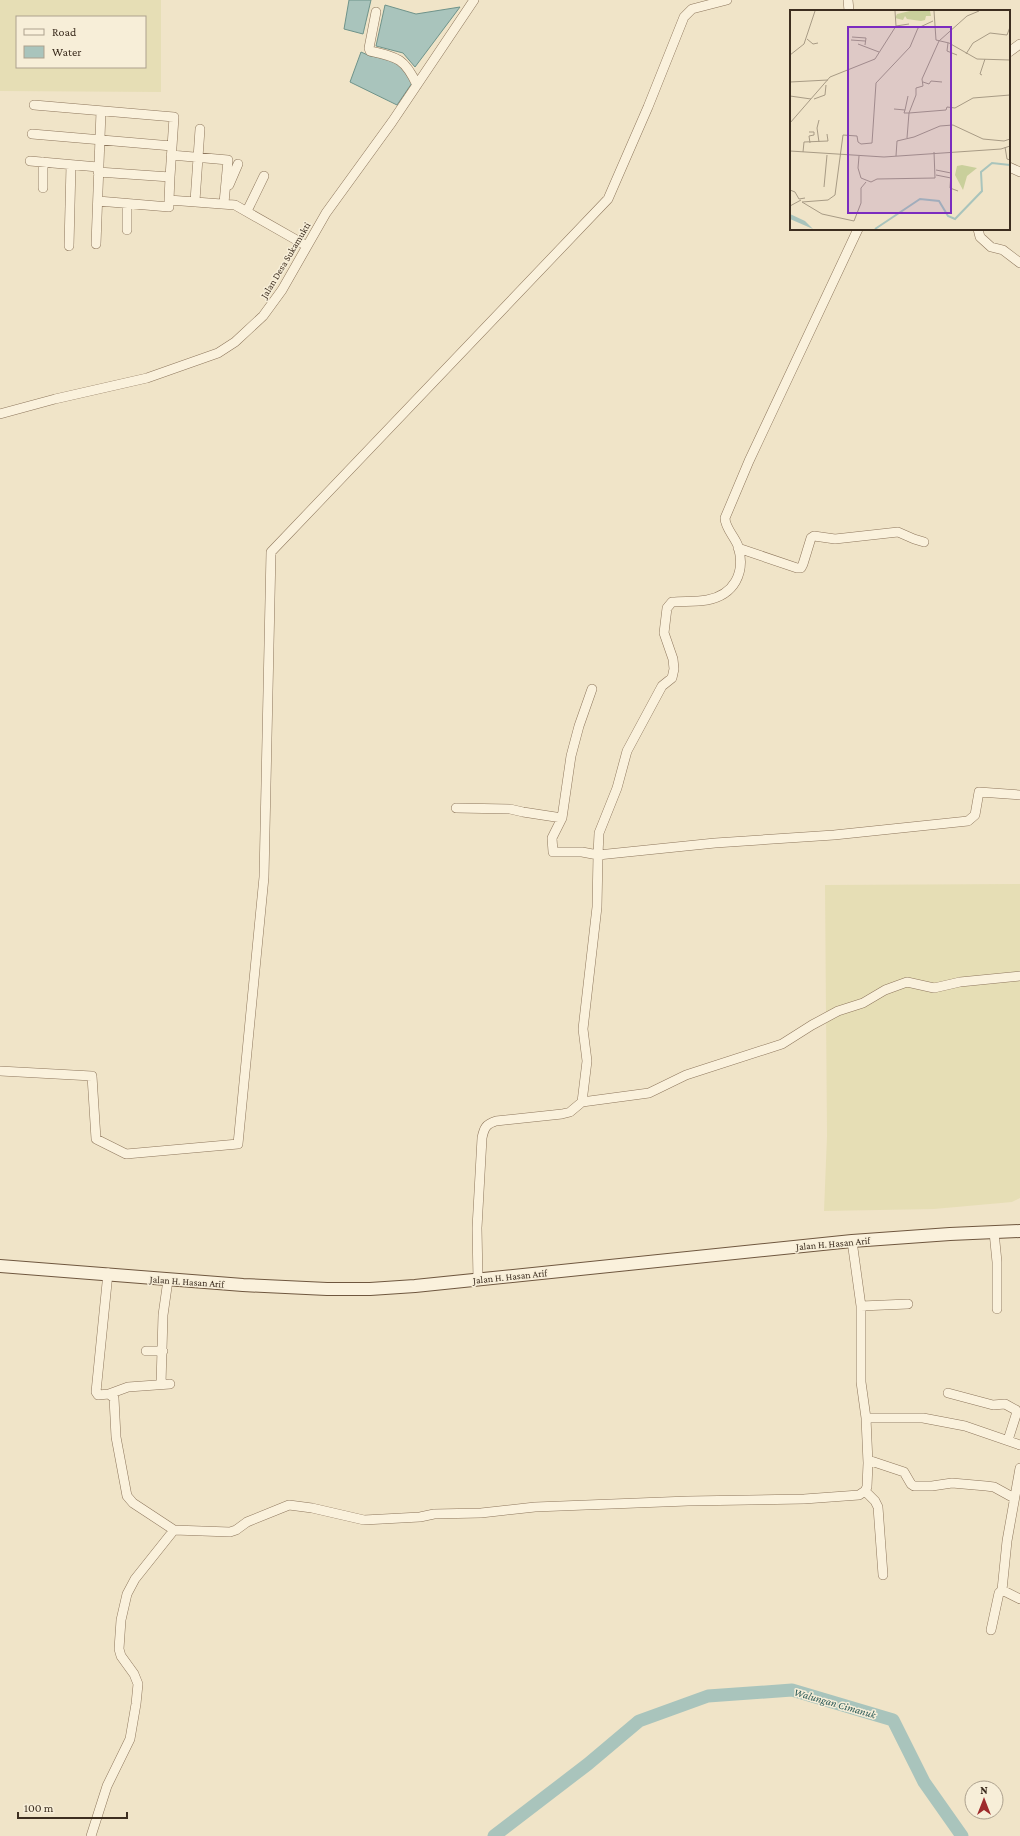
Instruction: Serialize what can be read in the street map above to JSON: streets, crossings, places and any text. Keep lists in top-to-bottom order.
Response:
{
  "streets": {
    "main road": ["Jalan H. Hasan Arif"],
    "street": ["Jalan Desa Sukamukti"]
  },
  "water": ["Walungan Cimanuk"],
  "legend": ["Road", "Water"],
  "scale_bar": "100 m",
  "north": "top"
}
